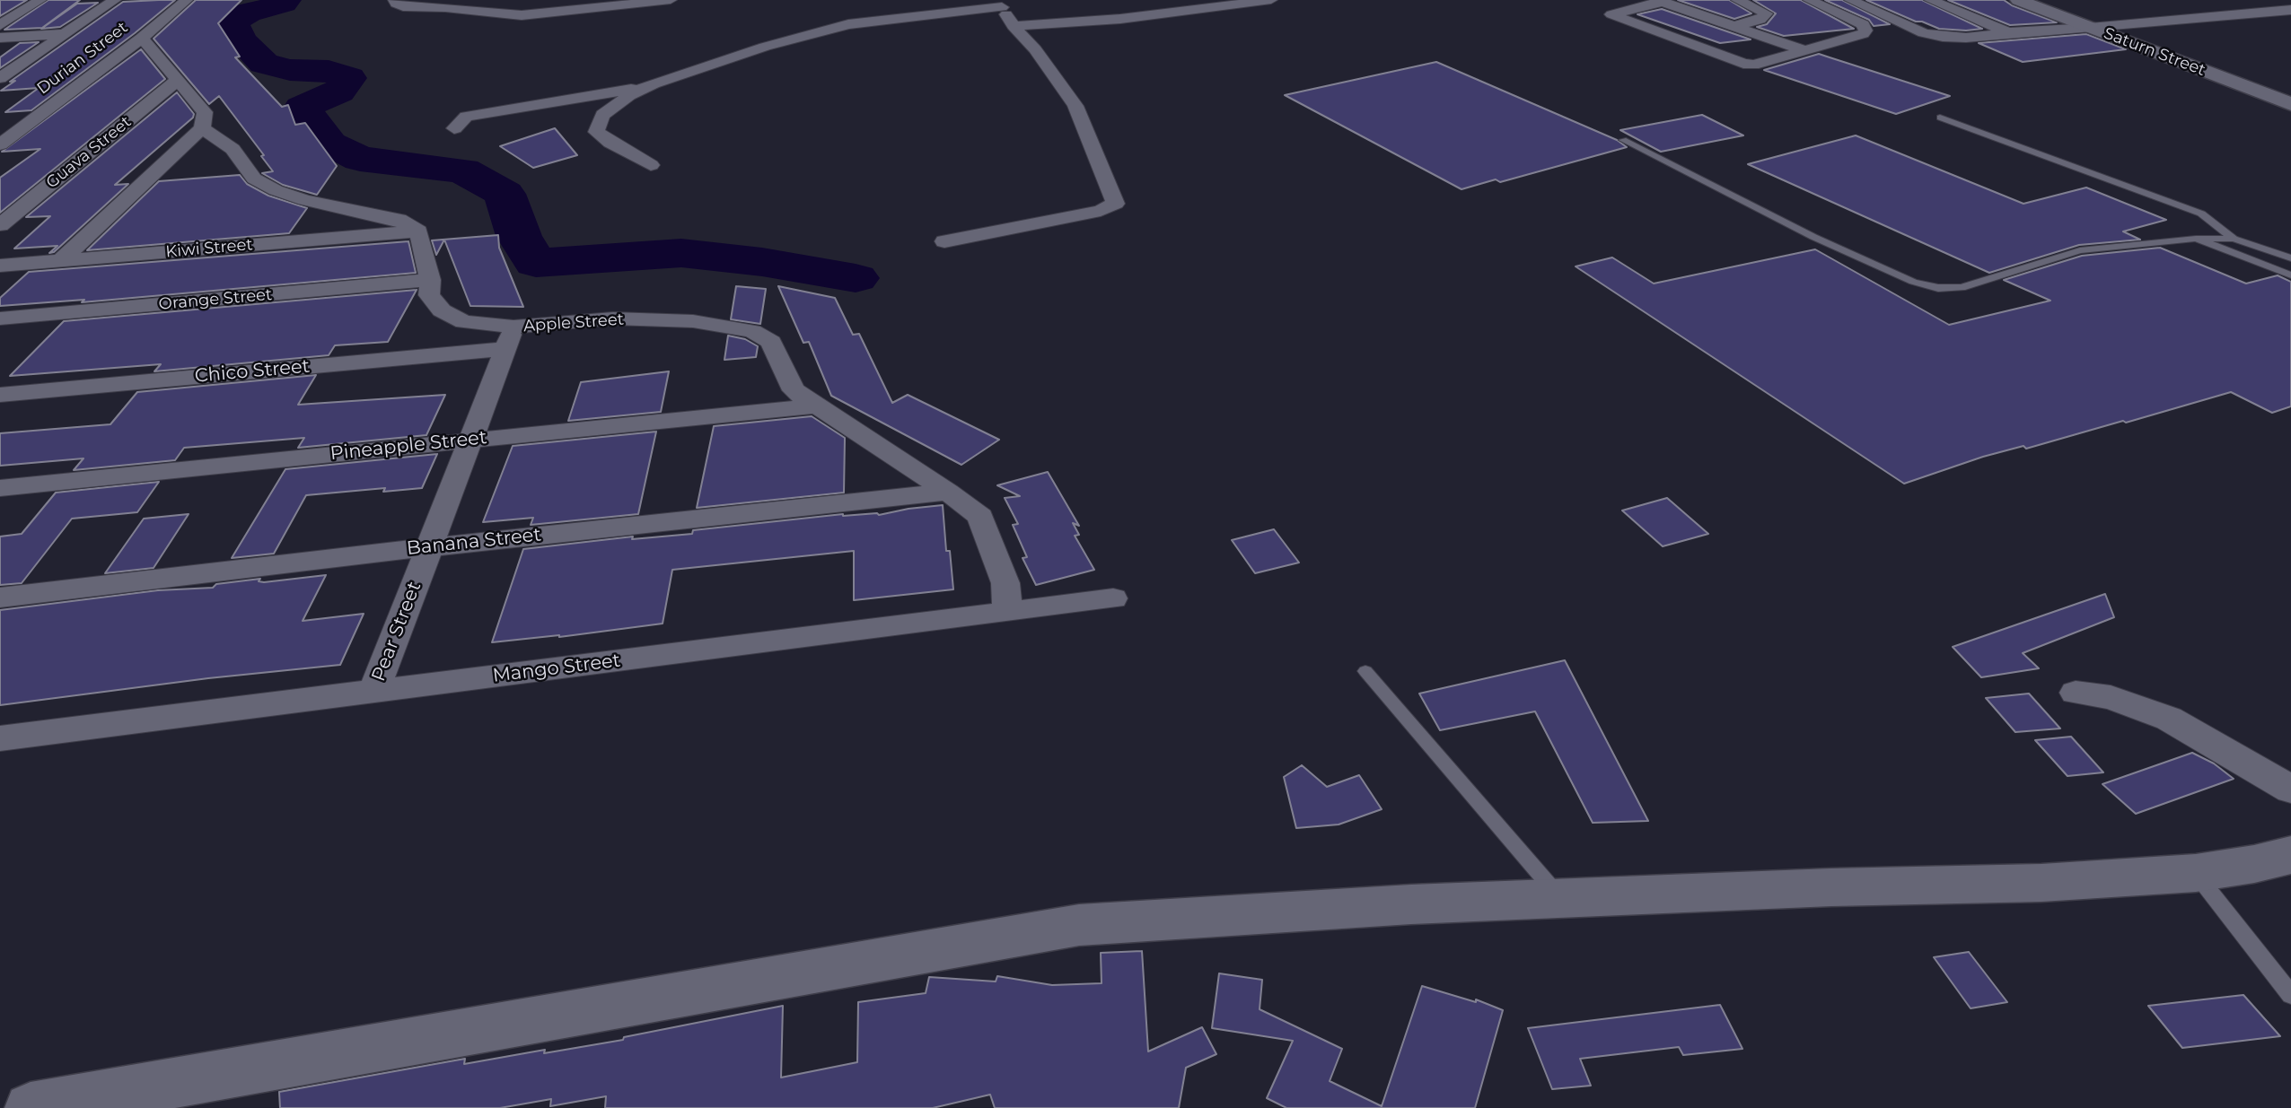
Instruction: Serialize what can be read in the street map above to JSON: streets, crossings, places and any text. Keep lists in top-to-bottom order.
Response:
{
  "streets": {
    "street": [
      "Saturn Street",
      "Durian Street",
      "Guava Street",
      "Kiwi Street",
      "Orange Street",
      "Apple Street",
      "Chico Street",
      "Pineapple Street",
      "Banana Street",
      "Pear Street",
      "Mango Street"
    ]
  },
  "crossings": [
    ["Kiwi Street", "Apple Street"],
    ["Orange Street", "Apple Street"],
    ["Apple Street", "Chico Street"],
    ["Apple Street", "Pineapple Street"],
    ["Apple Street", "Banana Street"],
    ["Apple Street", "Pear Street"],
    ["Apple Street", "Mango Street"],
    ["Chico Street", "Pear Street"],
    ["Pineapple Street", "Pear Street"],
    ["Banana Street", "Pear Street"],
    ["Pear Street", "Mango Street"]
  ]
}
